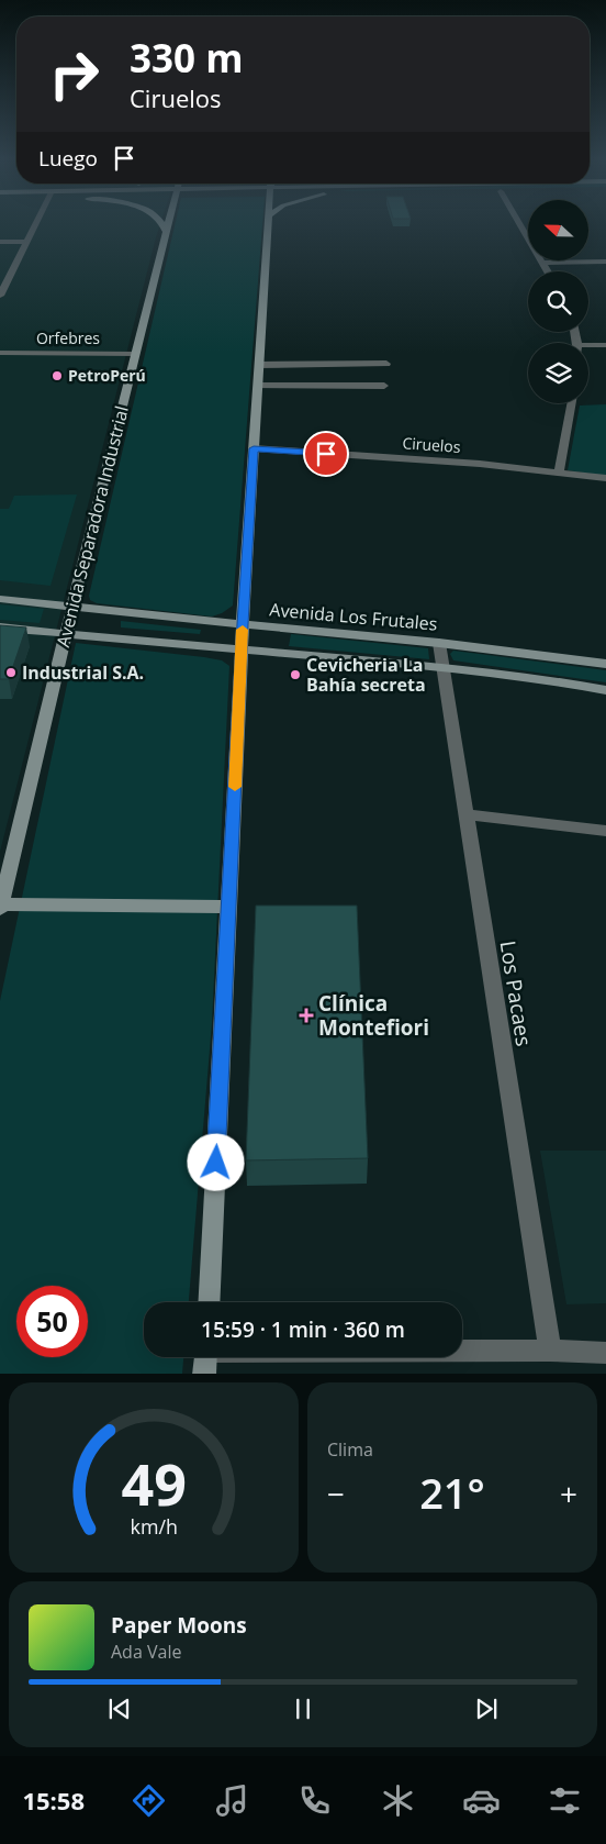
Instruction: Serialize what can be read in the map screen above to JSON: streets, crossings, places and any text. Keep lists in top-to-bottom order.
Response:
{
  "streets": {
    "main road": ["Avenida Separadora Industrial", "Avenida Los Frutales"],
    "street": ["Orfebres", "Ciruelos", "Los Pacaes"]
  },
  "crossings": [
    ["Orfebres", "Avenida Separadora Industrial"],
    ["Avenida Separadora Industrial", "Avenida Los Frutales"],
    ["Avenida Los Frutales", "Los Pacaes"]
  ],
  "places": {
    "other": ["PetroPerú", "Industrial S.A.", "Cevicheria La Bahía secreta"],
    "health": ["Clínica Montefiori"]
  },
  "north": "left",
  "page": {
    "turn": ["330 m", "Ciruelos"],
    "then": "Luego",
    "limit": "50",
    "trip": "15:59 · 1 min · 360 m",
    "tile": "Clima",
    "heat": ["−", "21°", "+"],
    "song": ["Paper Moons", "Ada Vale"],
    "tabs": "15:58",
    "gauge": ["49", "km/h"]
  }
}
